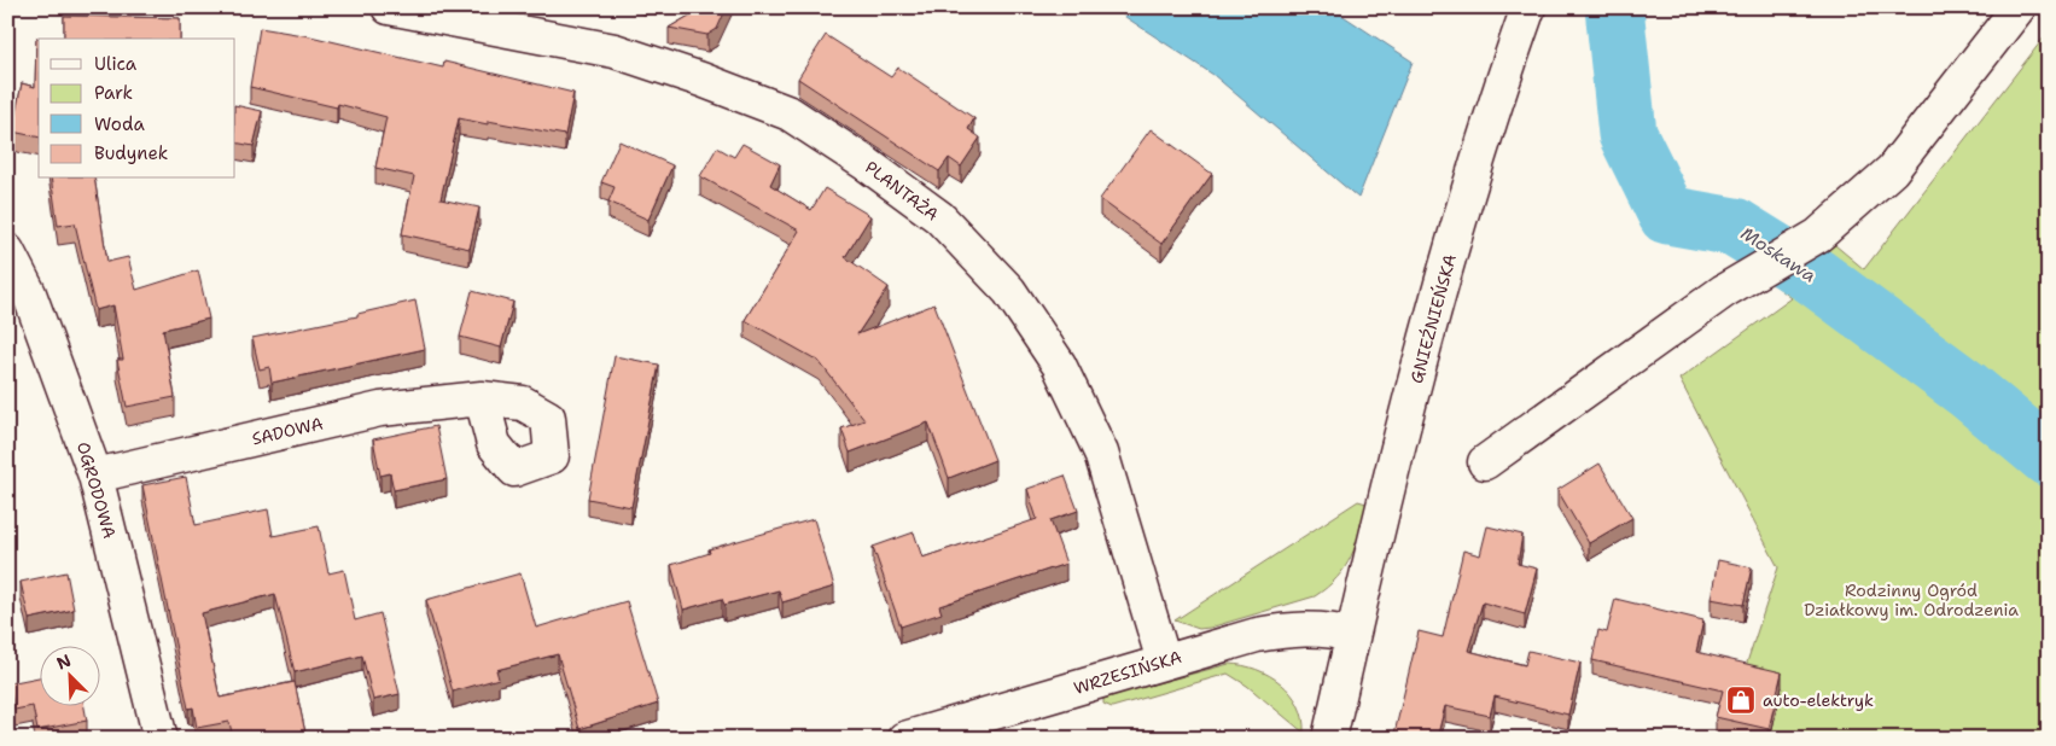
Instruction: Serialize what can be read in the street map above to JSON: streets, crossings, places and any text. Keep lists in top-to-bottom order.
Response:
{
  "streets": {
    "street": [
      "PLANTAŻA",
      "GNIEŹNIEŃSKA",
      "SADOWA",
      "OGRODOWA",
      "WRZESIŃSKA"
    ]
  },
  "crossings": [
    ["PLANTAŻA", "WRZESIŃSKA"],
    ["GNIEŹNIEŃSKA", "WRZESIŃSKA"],
    ["SADOWA", "OGRODOWA"]
  ],
  "water": ["Moskawa"],
  "parks": ["Rodzinny Ogród Działkowy im. Odrodzenia"],
  "places": {
    "shop": ["auto-elektryk"]
  },
  "legend": [
    "Ulica",
    "Park",
    "Woda",
    "Budynek"
  ],
  "north": "top left"
}
